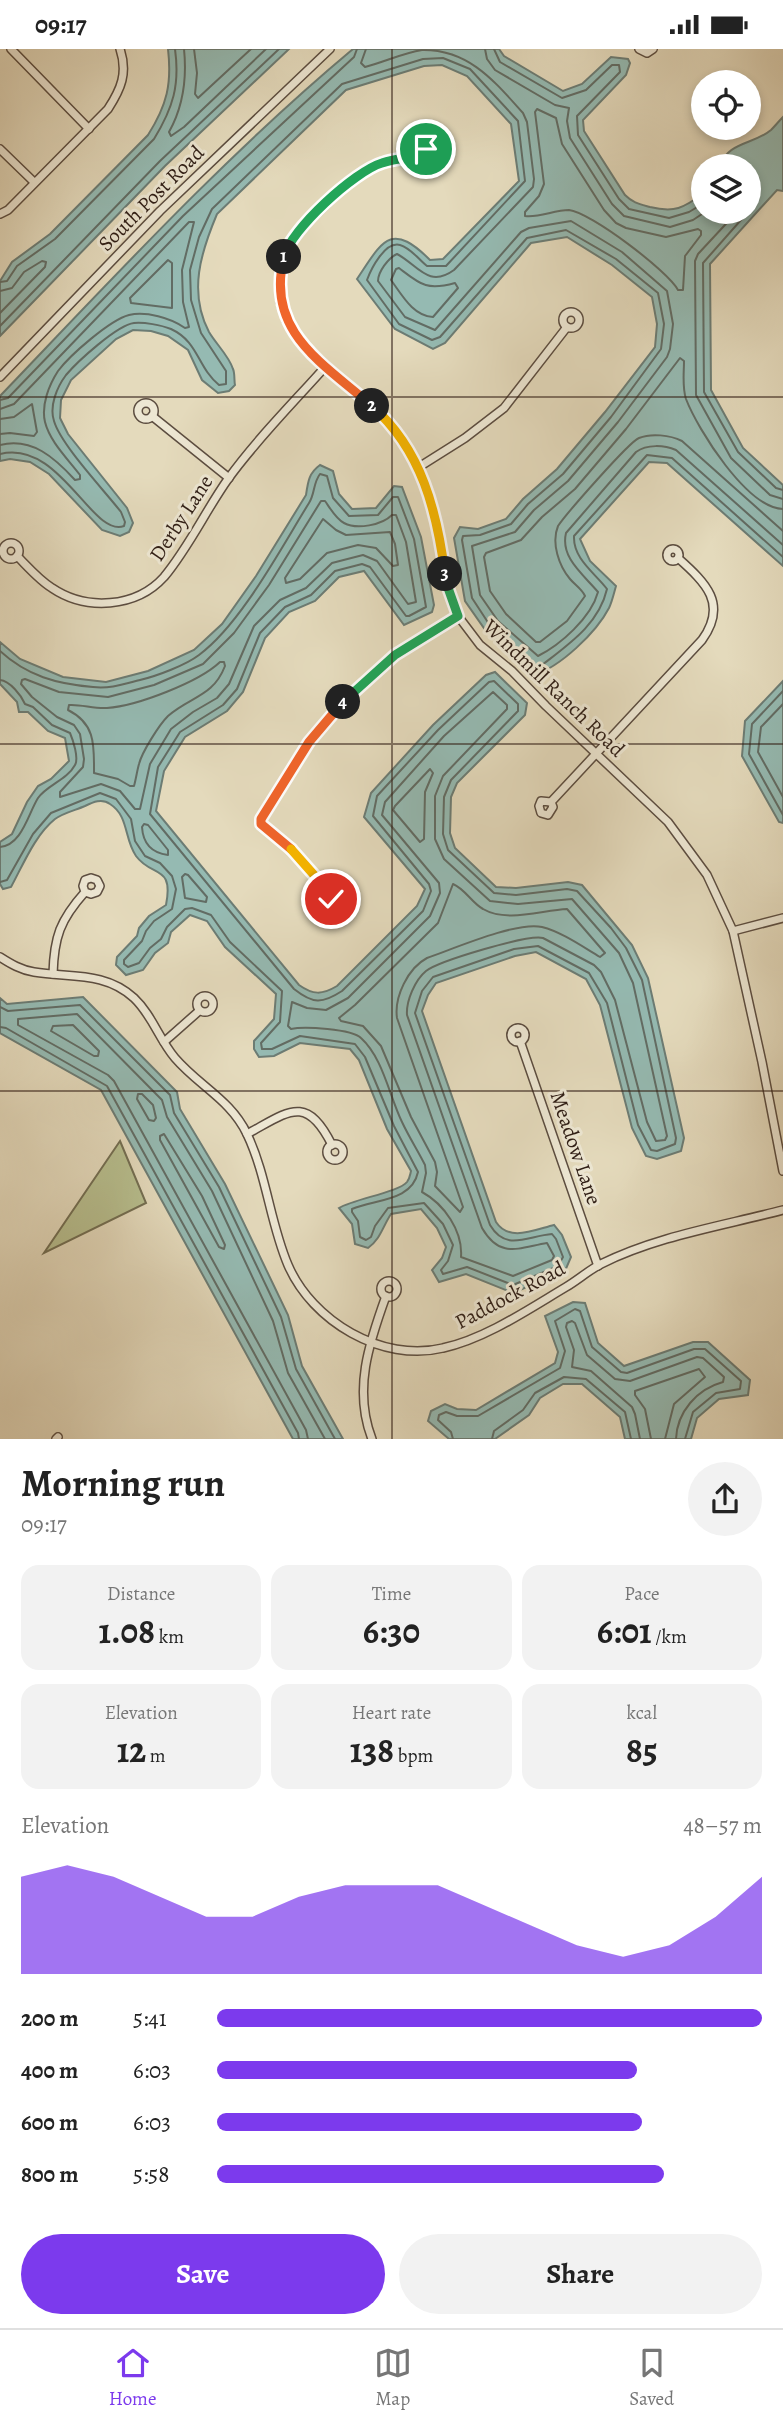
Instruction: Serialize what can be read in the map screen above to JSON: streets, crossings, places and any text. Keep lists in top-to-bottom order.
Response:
{
  "streets": {
    "street": [
      "South Post Road",
      "Derby Lane",
      "Windmill Ranch Road",
      "Meadow Lane",
      "Paddock Road"
    ]
  },
  "crossings": [
    ["Derby Lane", "Windmill Ranch Road"],
    ["Meadow Lane", "Paddock Road"]
  ],
  "page": {
    "status": "09:17",
    "pins": [
      "1",
      "2",
      "3",
      "4"
    ],
    "heading": ["Morning run", "09:17"],
    "stats": [
      ["Distance", "1.08 km"],
      ["Time", "6:30"],
      ["Pace", "6:01 /km"],
      ["Elevation", "12 m"],
      ["Heart rate", "138 bpm"],
      ["kcal", "85"]
    ],
    "chart": ["Elevation", "48–57 m"],
    "list": [
      {
        "name": "200 m",
        "note": "5:41"
      },
      {
        "name": "400 m",
        "note": "6:03"
      },
      {
        "name": "600 m",
        "note": "6:03"
      },
      {
        "name": "800 m",
        "note": "5:58"
      }
    ],
    "buttons": ["Save", "Share"],
    "tabs": ["Home", "Map", "Saved"]
  }
}
